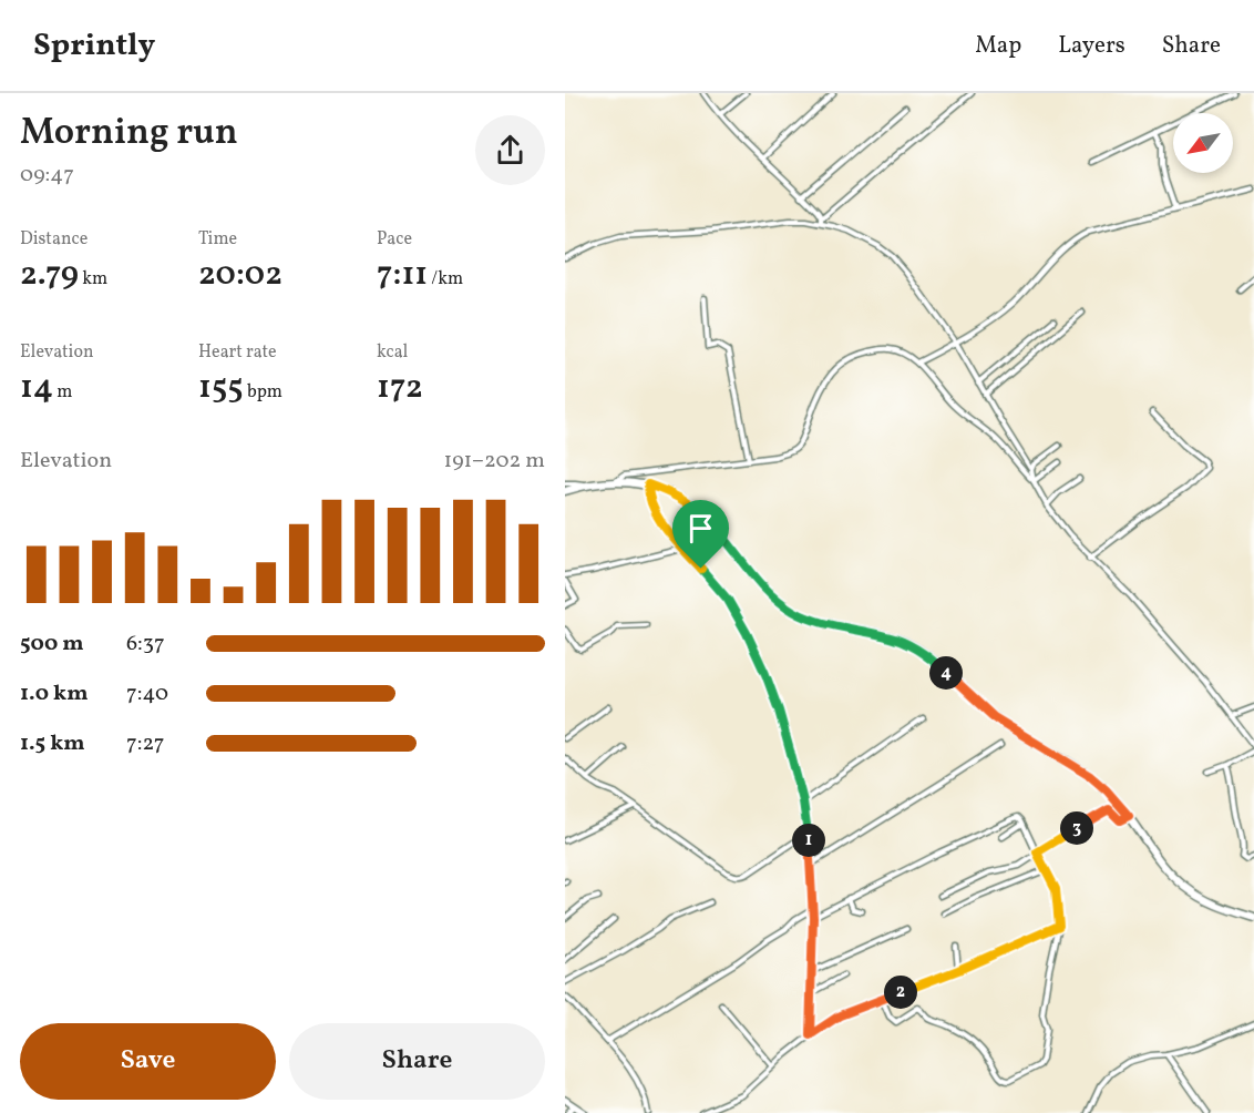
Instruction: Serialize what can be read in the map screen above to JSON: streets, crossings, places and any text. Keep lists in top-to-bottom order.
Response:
{
  "north": "bottom left",
  "page": {
    "header": "Sprintly",
    "nav": ["Map", "Layers", "Share"],
    "heading": ["Morning run", "09:47"],
    "stats": [
      ["Distance", "2.79 km"],
      ["Time", "20:02"],
      ["Pace", "7:11 /km"],
      ["Elevation", "14 m"],
      ["Heart rate", "155 bpm"],
      ["kcal", "172"]
    ],
    "chart": ["Elevation", "191–202 m"],
    "list": [
      {
        "name": "500 m",
        "note": "6:37"
      },
      {
        "name": "1.0 km",
        "note": "7:40"
      },
      {
        "name": "1.5 km",
        "note": "7:27"
      }
    ],
    "pins": [
      "4",
      "3",
      "1",
      "2"
    ],
    "buttons": ["Save", "Share"]
  }
}
